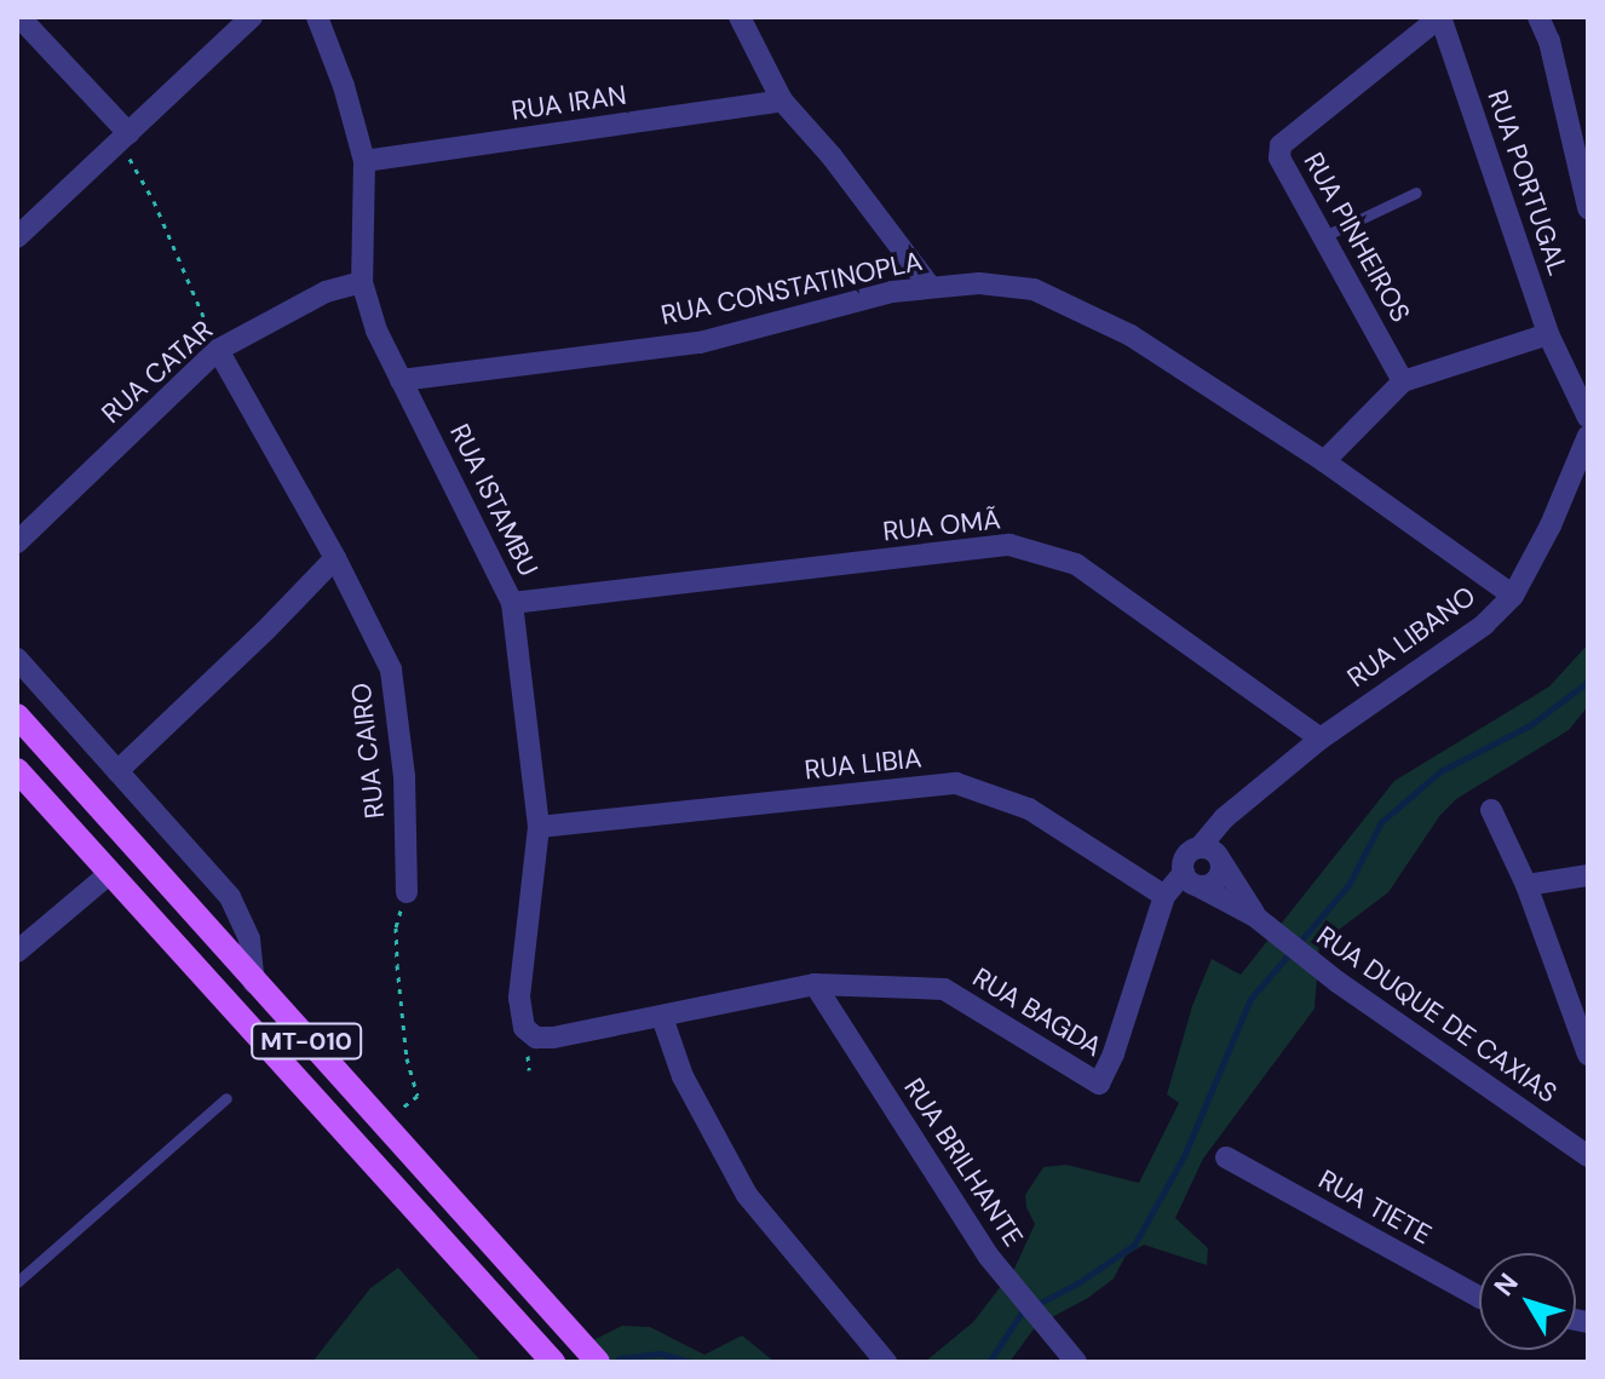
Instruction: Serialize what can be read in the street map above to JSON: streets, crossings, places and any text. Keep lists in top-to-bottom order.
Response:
{
  "streets": {
    "main road": ["MT-010"],
    "street": [
      "RUA IRAN",
      "RUA PORTUGAL",
      "RUA PINHEIROS",
      "RUA CONSTATINOPLA",
      "RUA CATAR",
      "RUA ISTAMBU",
      "RUA OMÃ",
      "RUA LIBANO",
      "RUA CAIRO",
      "RUA LIBIA",
      "RUA BAGDA",
      "RUA DUQUE DE CAXIAS",
      "RUA BRILHANTE",
      "RUA TIETE"
    ]
  },
  "crossings": [
    ["RUA IRAN", "RUA ISTAMBU"],
    ["RUA PORTUGAL", "RUA PINHEIROS"],
    ["RUA CONSTATINOPLA", "RUA ISTAMBU"],
    ["RUA CONSTATINOPLA", "RUA LIBANO"],
    ["RUA CATAR", "RUA ISTAMBU"],
    ["RUA CATAR", "RUA CAIRO"],
    ["RUA ISTAMBU", "RUA OMÃ"],
    ["RUA ISTAMBU", "RUA LIBIA"],
    ["RUA ISTAMBU", "RUA BAGDA"],
    ["RUA OMÃ", "RUA LIBANO"],
    ["RUA LIBANO", "RUA LIBIA"],
    ["RUA LIBANO", "RUA BAGDA"],
    ["RUA LIBANO", "RUA DUQUE DE CAXIAS"],
    ["RUA LIBIA", "RUA BAGDA"],
    ["RUA BAGDA", "RUA BRILHANTE"]
  ],
  "north": "top left"
}
